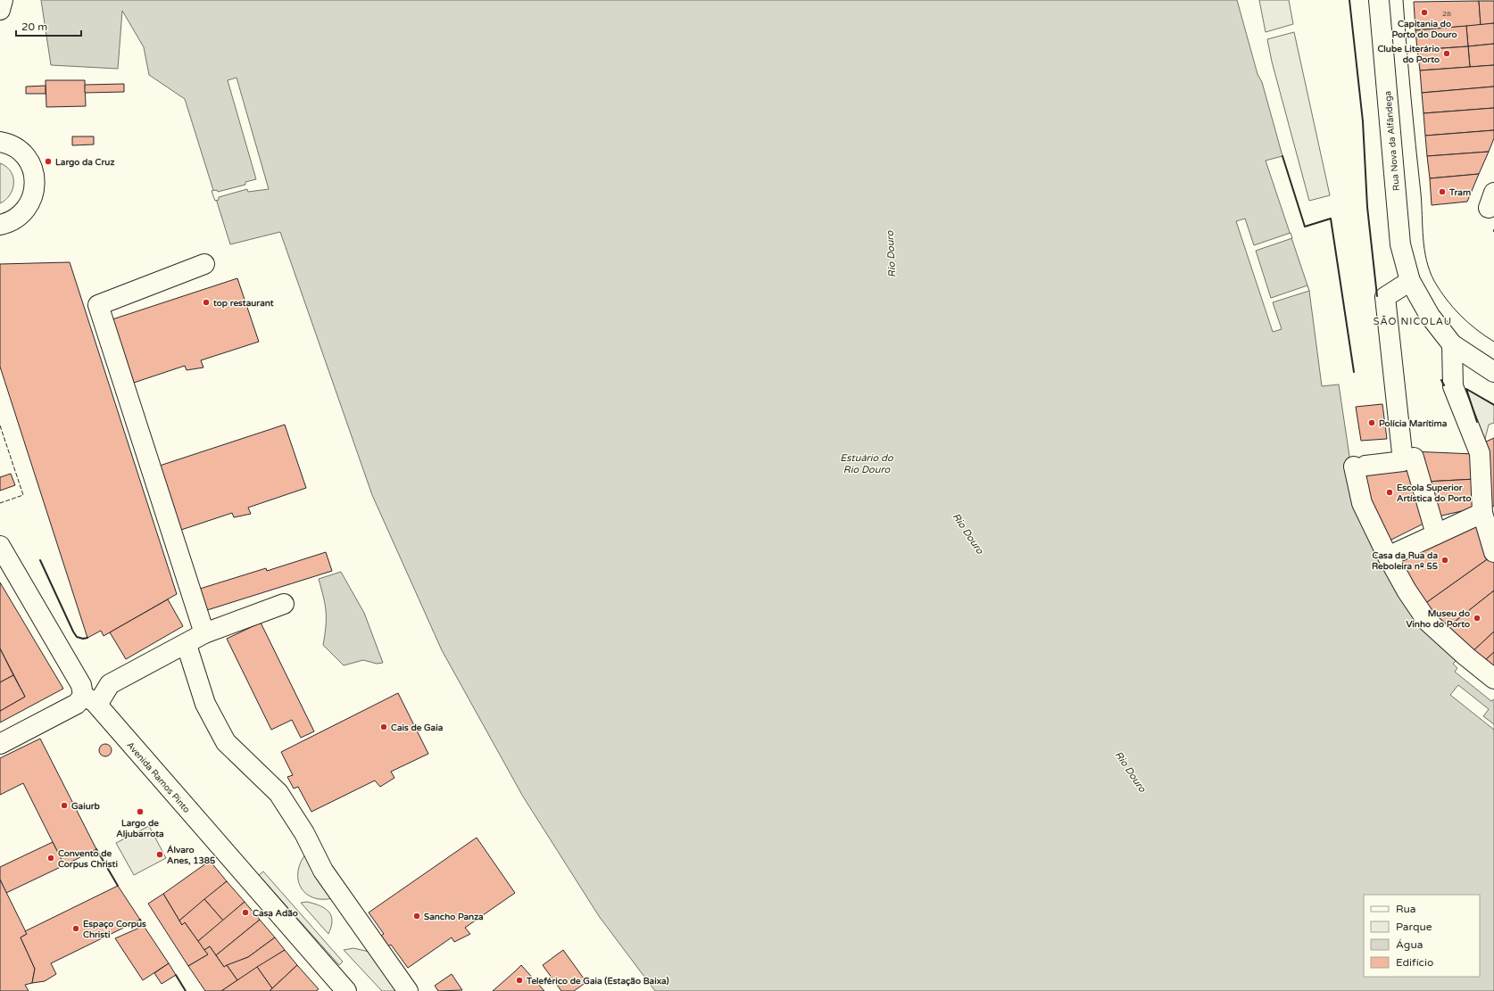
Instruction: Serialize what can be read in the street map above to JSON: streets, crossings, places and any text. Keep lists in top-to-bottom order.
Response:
{
  "streets": {
    "street": ["Rua Nova da Alfândega", "Avenida Ramos Pinto"]
  },
  "districts": ["SÃO NICOLAU"],
  "water": ["Rio Douro", "Estuário do Rio Douro"],
  "places": [
    "Capitania do Porto do Douro",
    "Clube Literário do Porto",
    "Largo da Cruz",
    "Tram",
    "top restaurant",
    "Polícia Marítima",
    "Escola Superior Artística do Porto",
    "Casa da Rua da Reboleira nº 55",
    "Museu do Vinho do Porto",
    "Cais de Gaia",
    "Gaiurb",
    "Largo de Aljubarrota",
    "Álvaro Anes, 1385",
    "Convento de Corpus Christi",
    "Casa Adão",
    "Sancho Panza",
    "Espaço Corpus Christi",
    "Teleférico de Gaia (Estação Baixa)"
  ],
  "house_numbers": ["28"],
  "legend": [
    "Rua",
    "Parque",
    "Água",
    "Edifício"
  ],
  "scale_bar": "20 m"
}
